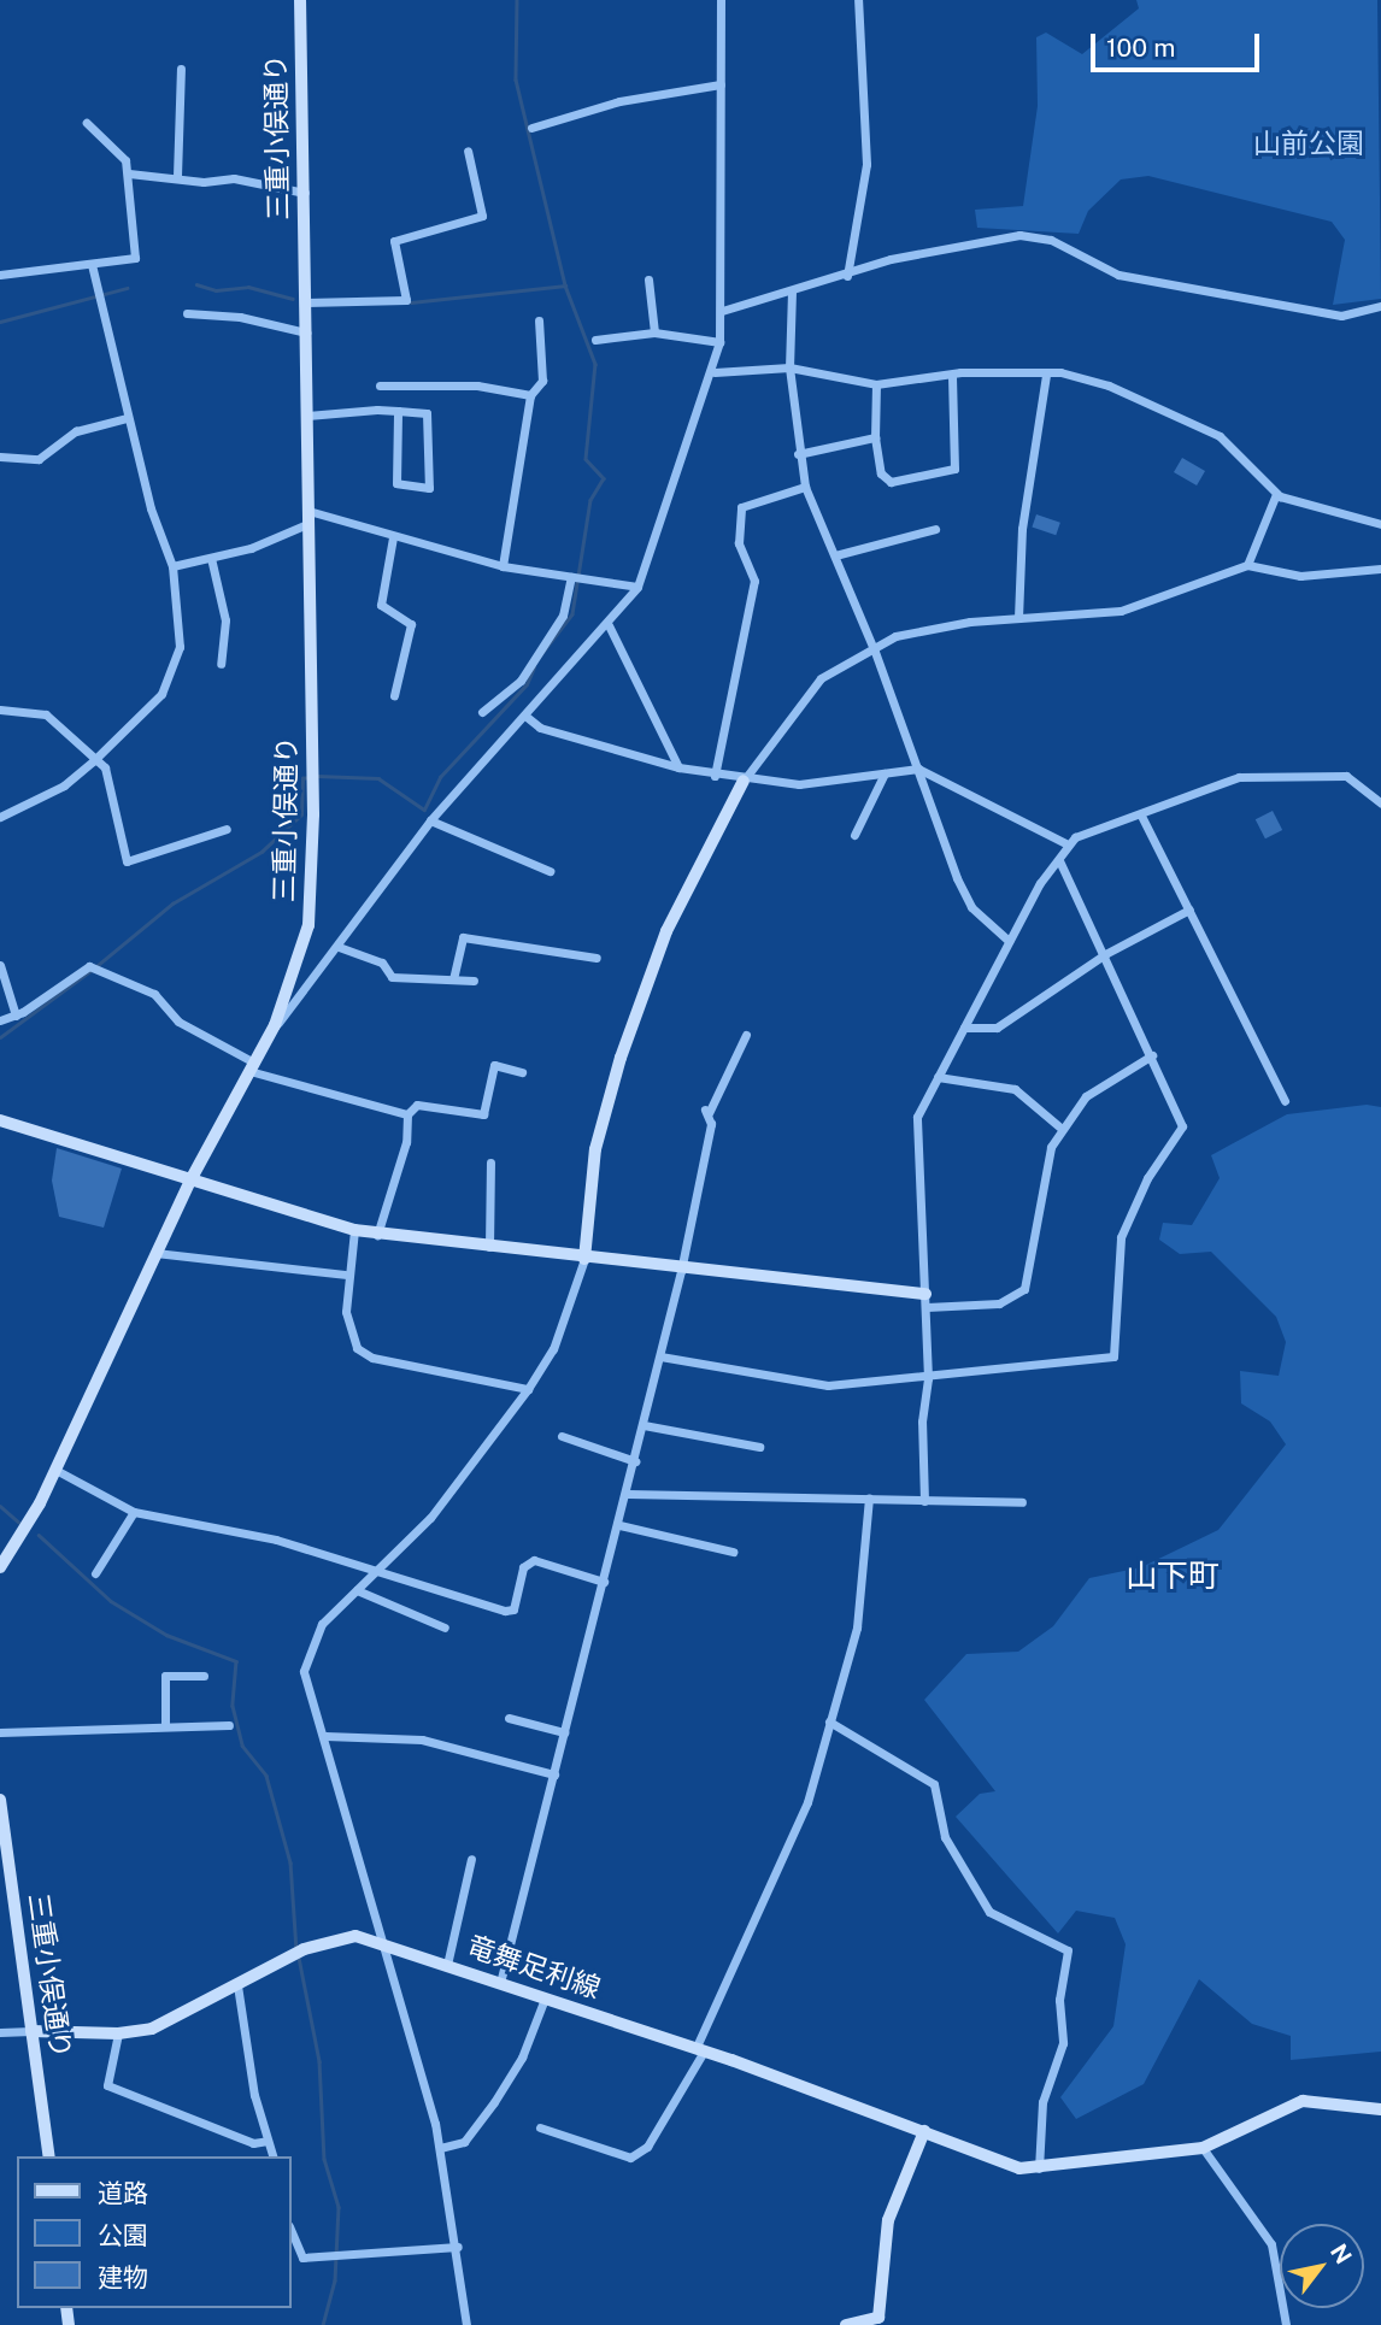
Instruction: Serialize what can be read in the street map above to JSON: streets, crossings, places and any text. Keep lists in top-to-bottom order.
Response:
{
  "streets": {
    "street": ["三重小俣通り", "竜舞足利線"]
  },
  "crossings": [
    ["三重小俣通り", "竜舞足利線"]
  ],
  "districts": ["山下町"],
  "parks": ["山前公園"],
  "legend": ["道路", "公園", "建物"],
  "scale_bar": "100 m",
  "north": "top right"
}
